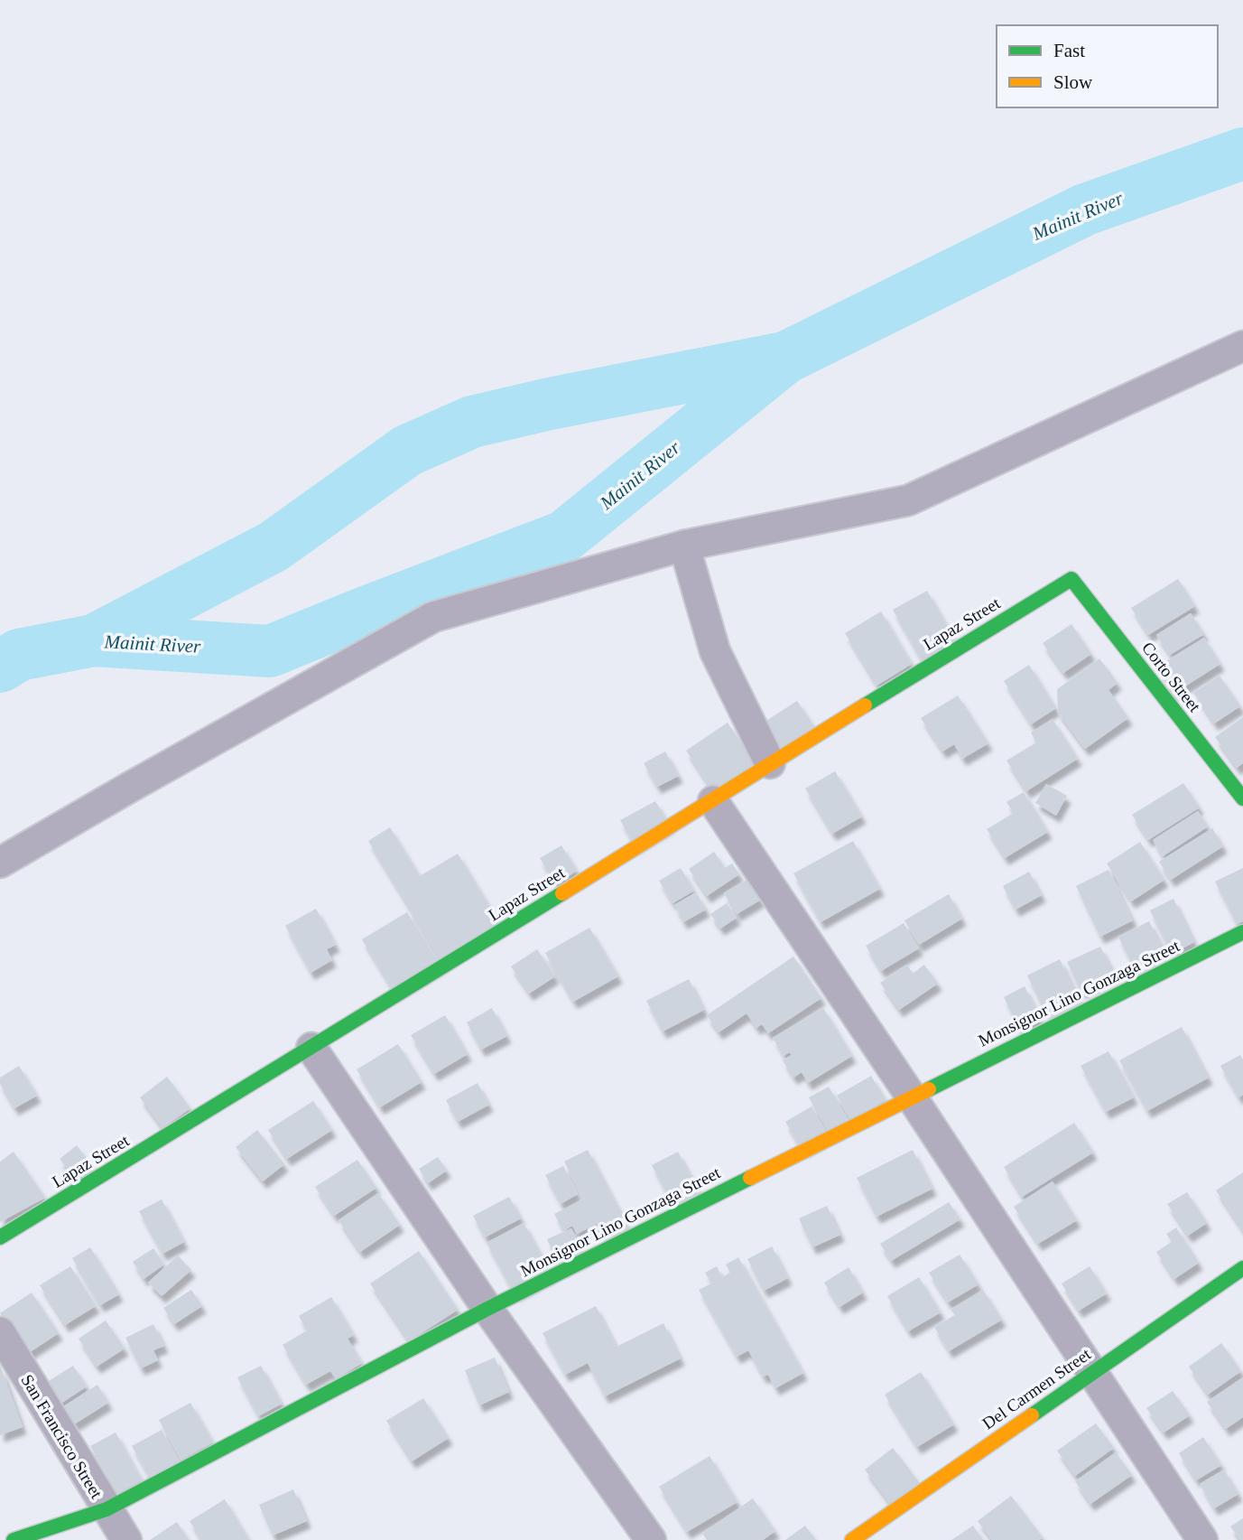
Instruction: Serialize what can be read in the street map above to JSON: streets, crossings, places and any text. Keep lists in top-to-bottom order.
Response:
{
  "streets": {
    "street": [
      "Lapaz Street",
      "Corto Street",
      "Monsignor Lino Gonzaga Street",
      "Del Carmen Street",
      "San Francisco Street"
    ]
  },
  "crossings": [
    ["Lapaz Street", "Corto Street"],
    ["Monsignor Lino Gonzaga Street", "San Francisco Street"]
  ],
  "water": ["Mainit River"],
  "legend": ["Fast", "Slow"]
}
